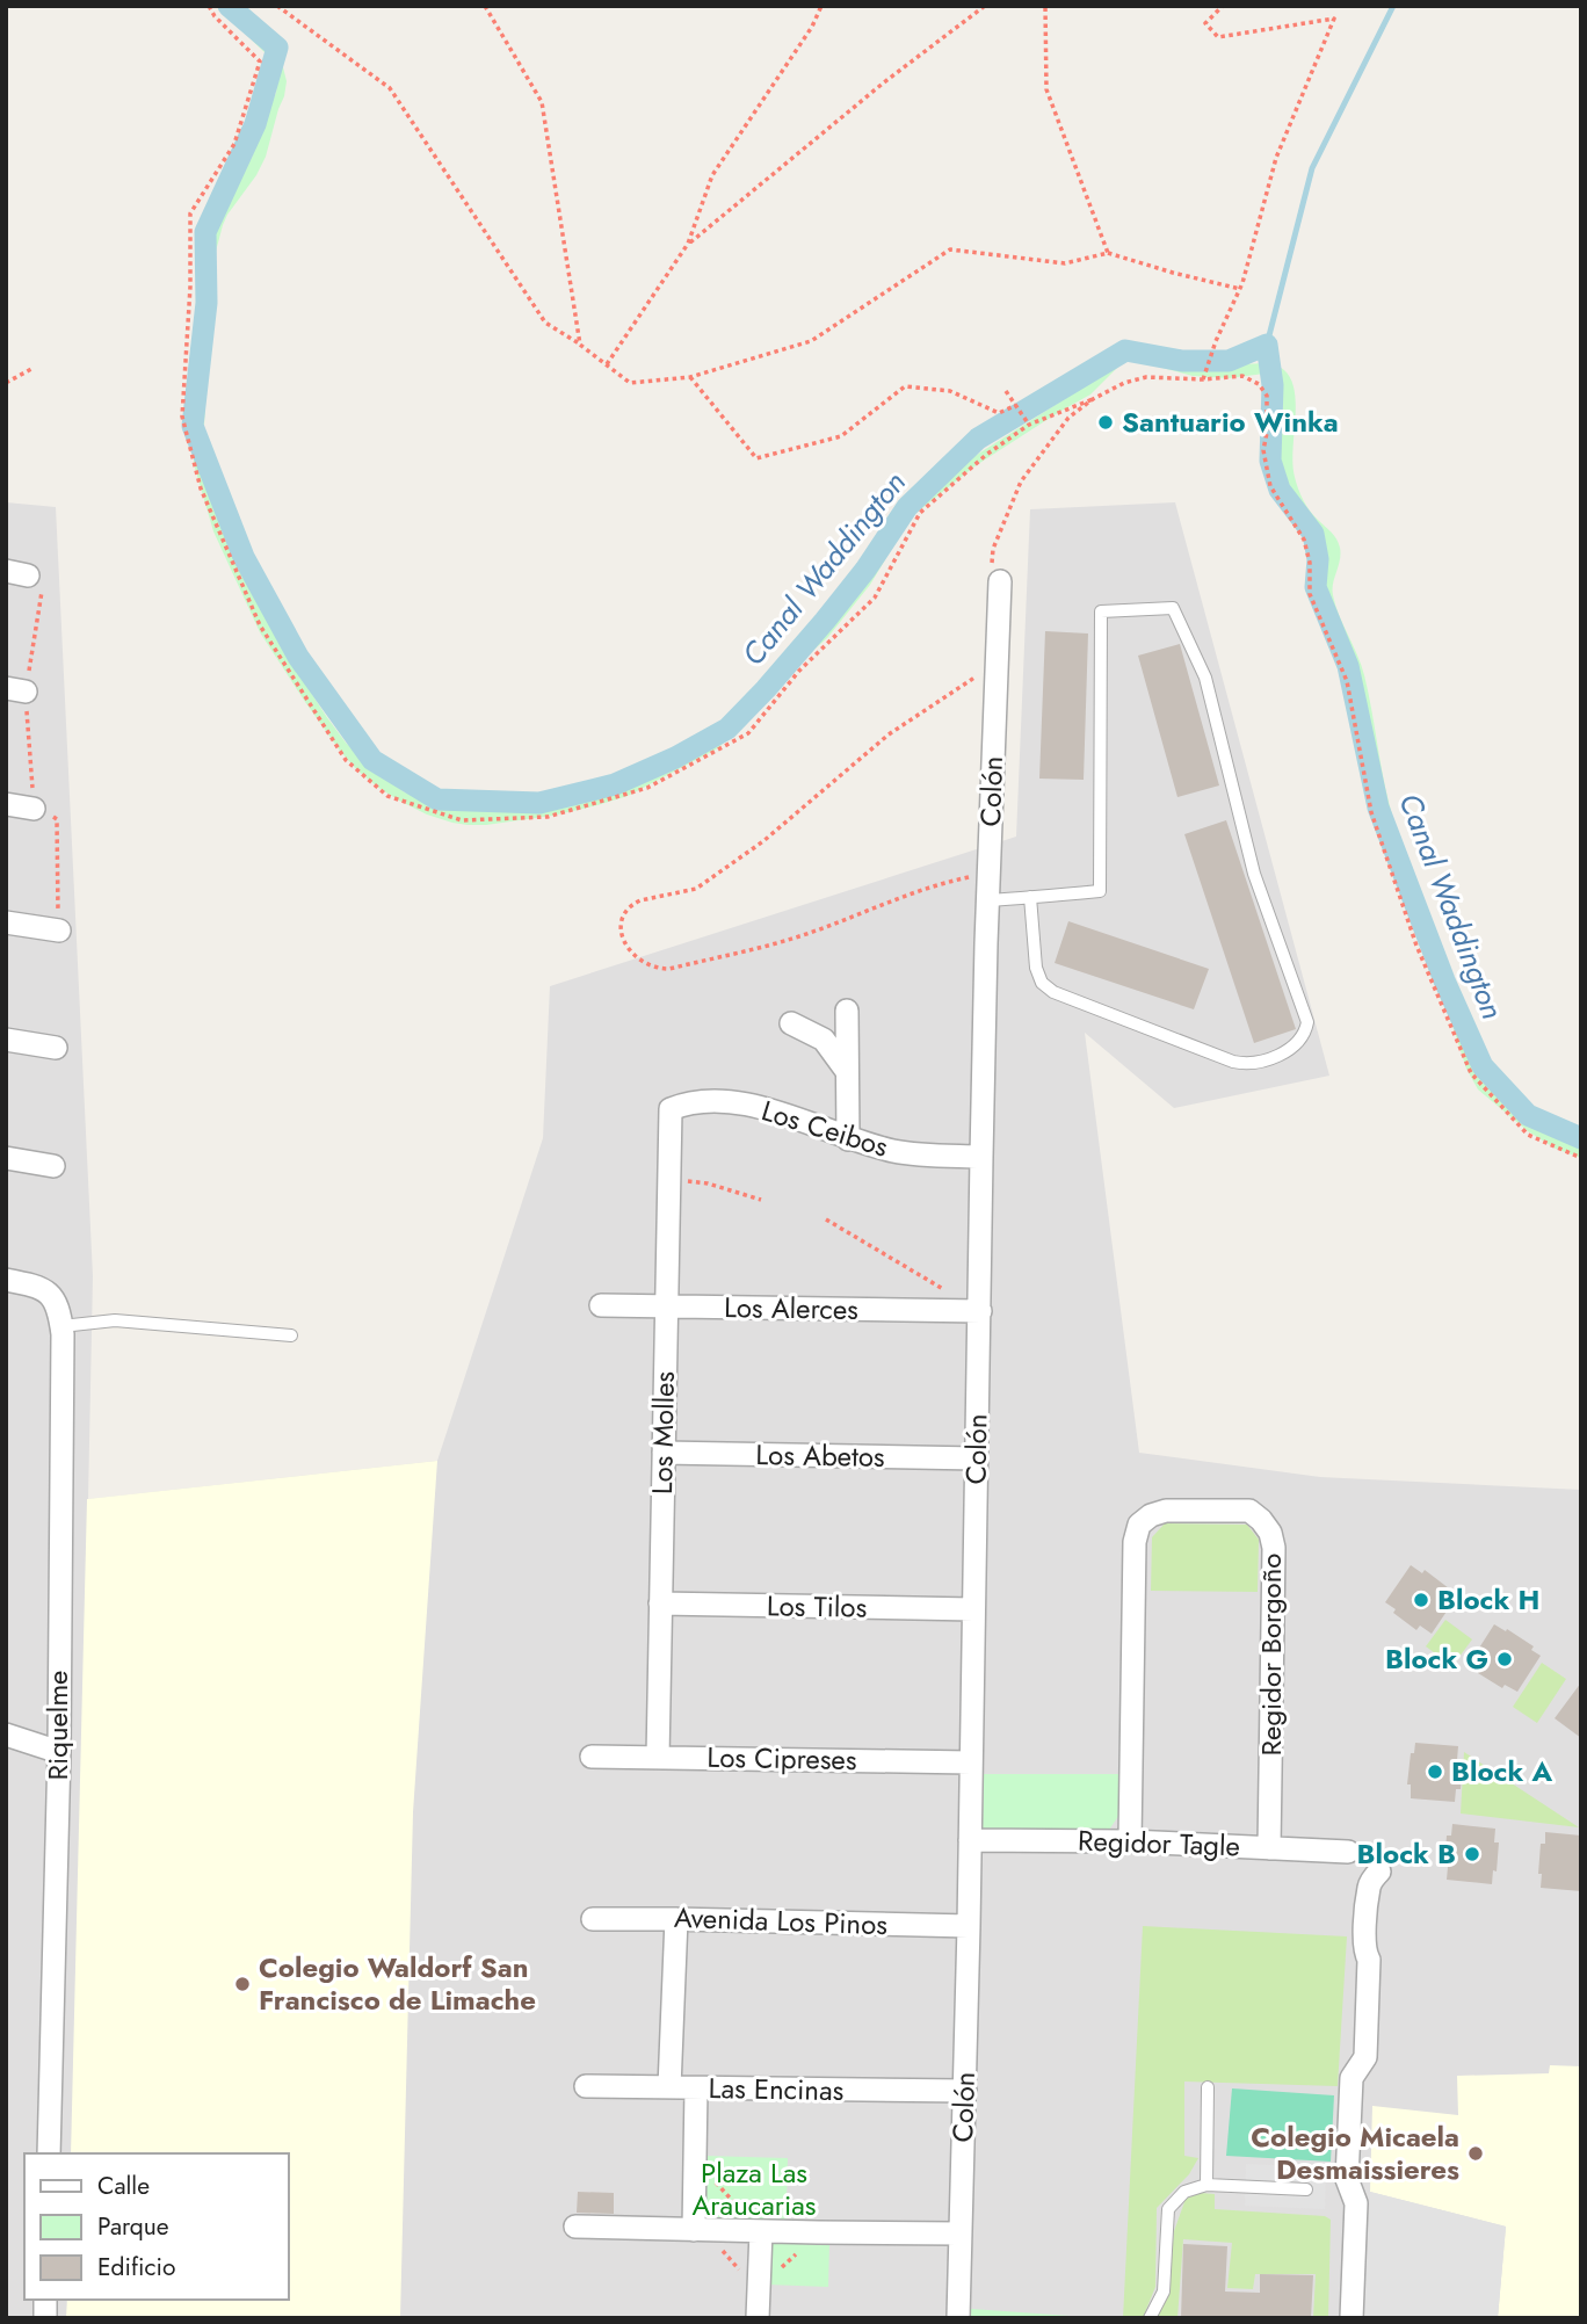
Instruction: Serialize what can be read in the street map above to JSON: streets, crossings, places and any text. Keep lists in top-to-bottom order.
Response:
{
  "streets": {
    "street": [
      "Colón",
      "Los Ceibos",
      "Los Alerces",
      "Los Molles",
      "Los Abetos",
      "Los Tilos",
      "Regidor Borgoño",
      "Riquelme",
      "Los Cipreses",
      "Regidor Tagle",
      "Avenida Los Pinos",
      "Las Encinas"
    ]
  },
  "crossings": [
    ["Colón", "Los Ceibos"],
    ["Colón", "Los Alerces"],
    ["Colón", "Los Abetos"],
    ["Colón", "Los Tilos"],
    ["Colón", "Los Cipreses"],
    ["Colón", "Regidor Tagle"],
    ["Colón", "Avenida Los Pinos"],
    ["Colón", "Las Encinas"],
    ["Los Ceibos", "Los Molles"],
    ["Los Alerces", "Los Molles"],
    ["Los Molles", "Los Abetos"],
    ["Los Molles", "Los Tilos"],
    ["Los Molles", "Los Cipreses"],
    ["Regidor Borgoño", "Regidor Tagle"]
  ],
  "water": ["Canal Waddington"],
  "parks": ["Plaza Las Araucarias"],
  "places": [
    "Santuario Winka",
    "Block H",
    "Block G",
    "Block A",
    "Block B",
    "Colegio Waldorf San Francisco de Limache",
    "Colegio Micaela Desmaissieres"
  ],
  "legend": ["Calle", "Parque", "Edificio"]
}
